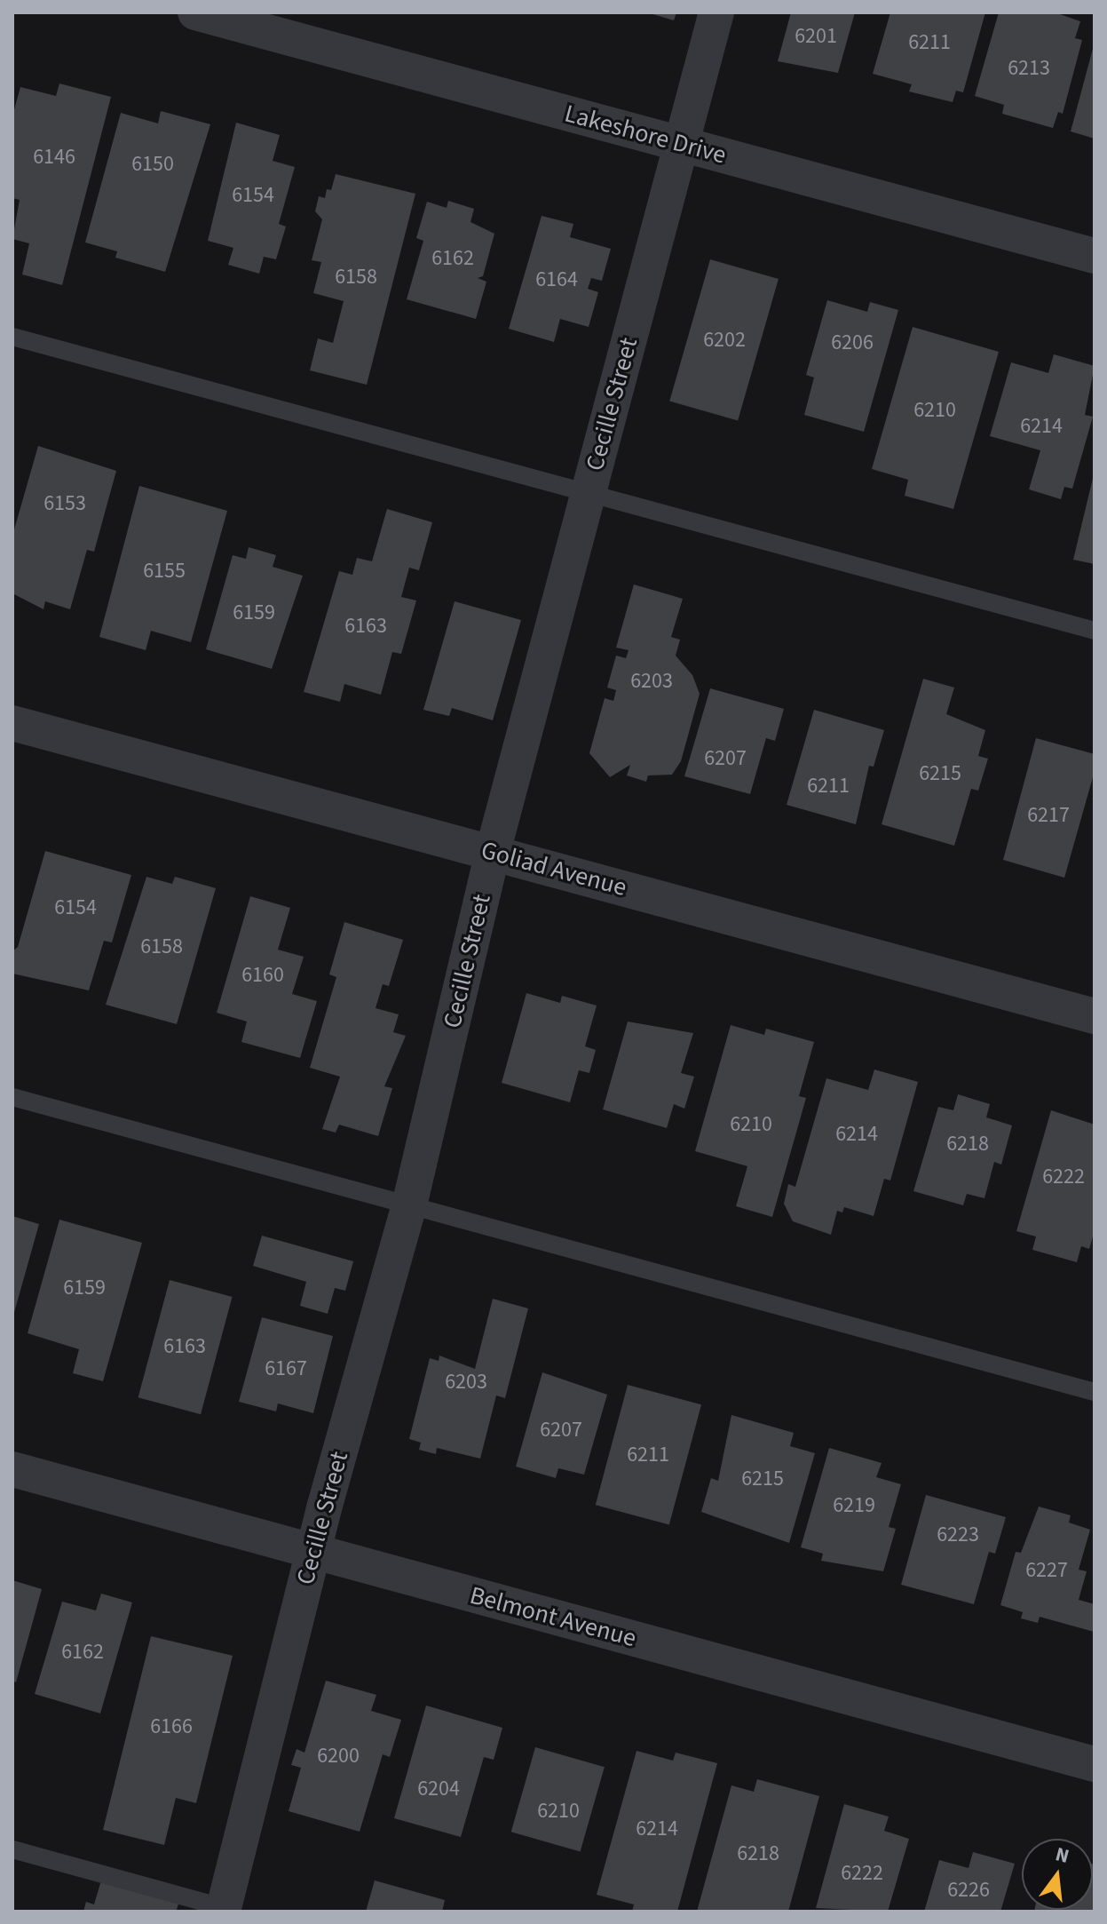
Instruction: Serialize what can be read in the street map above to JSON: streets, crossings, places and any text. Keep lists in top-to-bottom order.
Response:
{
  "streets": {
    "street": [
      "Lakeshore Drive",
      "Cecille Street",
      "Goliad Avenue",
      "Belmont Avenue"
    ]
  },
  "crossings": [
    ["Lakeshore Drive", "Cecille Street"],
    ["Cecille Street", "Goliad Avenue"],
    ["Cecille Street", "Belmont Avenue"]
  ],
  "house_numbers": [
    "6201",
    "6211",
    "6213",
    "6146",
    "6150",
    "6154",
    "6162",
    "6158",
    "6164",
    "6202",
    "6206",
    "6210",
    "6214",
    "6153",
    "6155",
    "6159",
    "6163",
    "6203",
    "6207",
    "6215",
    "6211",
    "6217",
    "6154",
    "6158",
    "6160",
    "6210",
    "6214",
    "6218",
    "6222",
    "6159",
    "6163",
    "6167",
    "6203",
    "6207",
    "6211",
    "6215",
    "6219",
    "6223",
    "6227",
    "6162",
    "6166",
    "6200",
    "6204",
    "6210",
    "6214",
    "6218",
    "6222",
    "6226"
  ],
  "north": "top"
}
